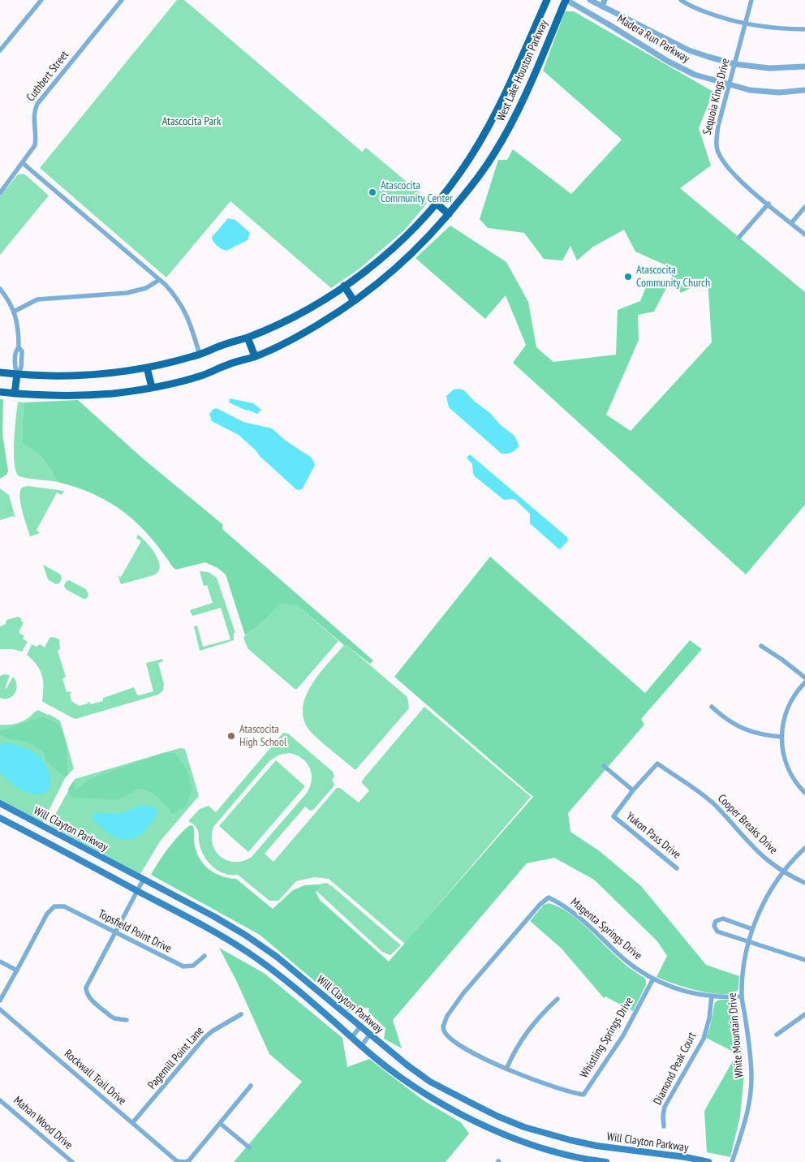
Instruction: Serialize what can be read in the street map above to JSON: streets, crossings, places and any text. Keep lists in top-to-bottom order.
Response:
{
  "streets": {
    "main road": ["West Lake Houston Parkway", "Will Clayton Parkway"],
    "street": [
      "Madera Run Parkway",
      "Cuthbert Street",
      "Sequoia Kings Drive",
      "Cooper Breaks Drive",
      "Yukon Pass Drive",
      "Magenta Springs Drive",
      "Topsfield Point Drive",
      "White Mountain Drive",
      "Whistling Springs Drive",
      "Pagemill Point Lane",
      "Diamond Peak Court",
      "Rockwall Trail Drive",
      "Mahan Wood Drive"
    ]
  },
  "crossings": [
    ["Madera Run Parkway", "West Lake Houston Parkway"],
    ["Madera Run Parkway", "Sequoia Kings Drive"],
    ["Cooper Breaks Drive", "Yukon Pass Drive"],
    ["Cooper Breaks Drive", "White Mountain Drive"],
    ["Magenta Springs Drive", "White Mountain Drive"],
    ["Magenta Springs Drive", "Whistling Springs Drive"],
    ["Magenta Springs Drive", "Diamond Peak Court"],
    ["Pagemill Point Lane", "Rockwall Trail Drive"]
  ],
  "parks": ["Atascocita Park"],
  "places": ["Atascocita Community Center", "Atascocita Community Church", "Atascocita High School"]
}
